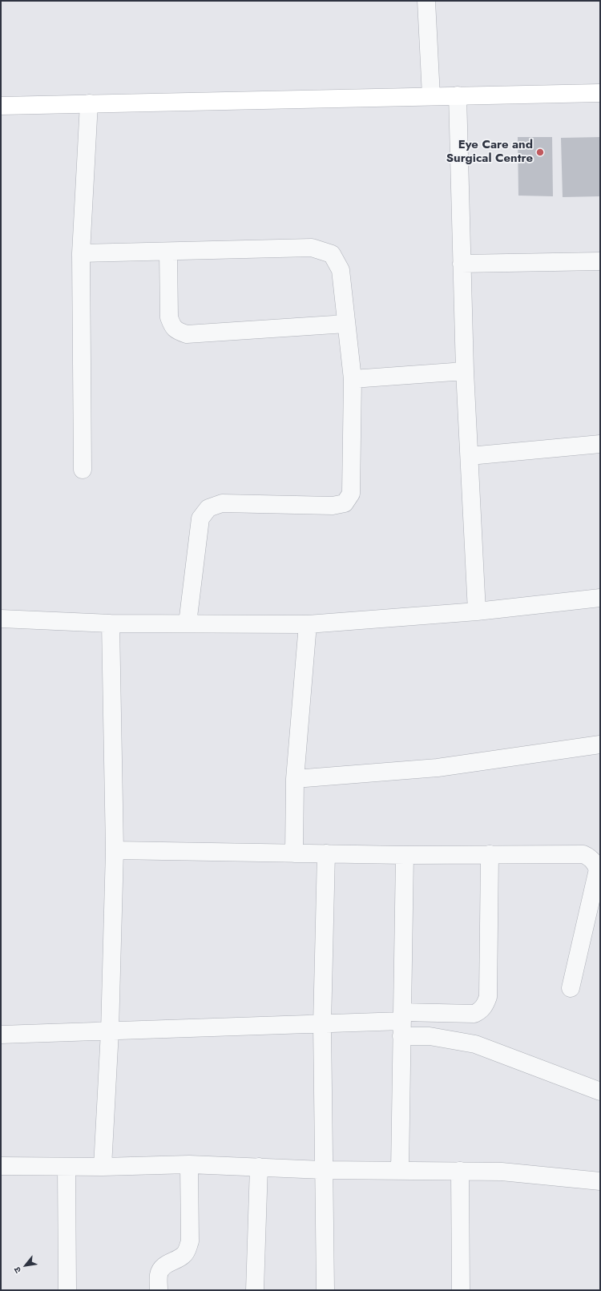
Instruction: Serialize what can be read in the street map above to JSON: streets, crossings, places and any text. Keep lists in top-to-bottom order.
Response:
{
  "places": ["Eye Care and Surgical Centre"],
  "north": "bottom left"
}
